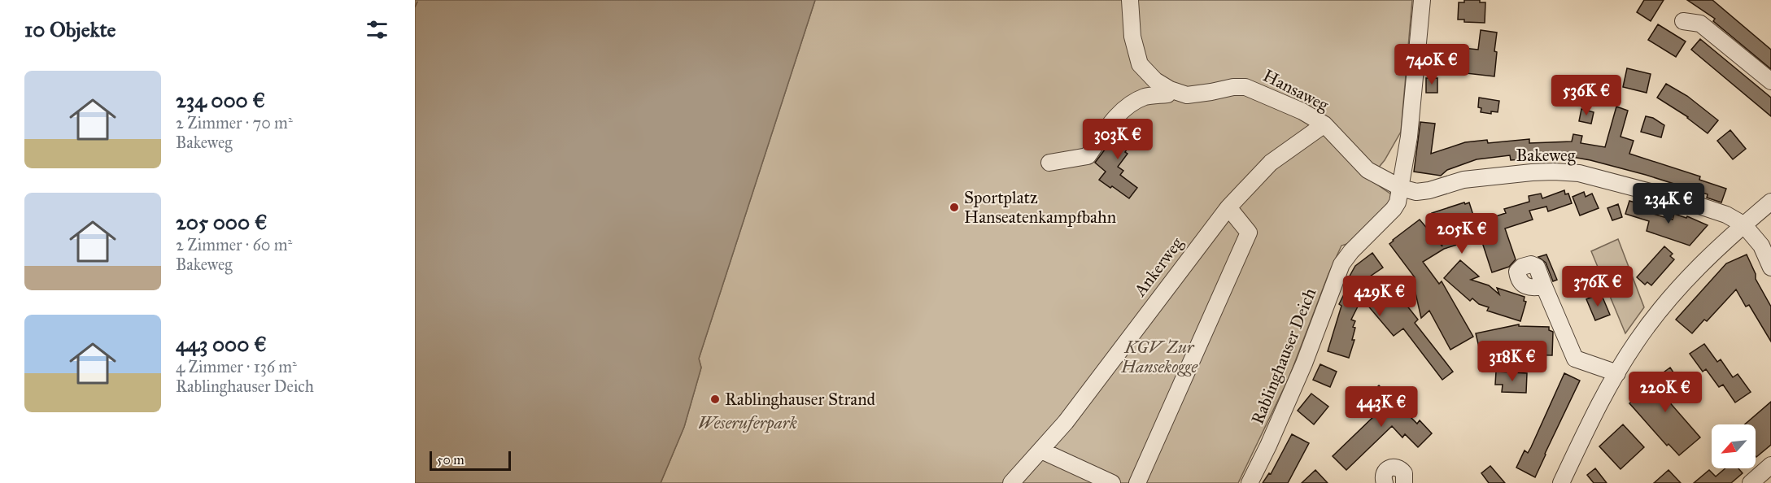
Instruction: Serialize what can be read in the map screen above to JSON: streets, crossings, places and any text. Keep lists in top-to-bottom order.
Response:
{
  "streets": {
    "street": [
      "Hansaweg",
      "Bakeweg",
      "Ankerweg",
      "Rablinghauser Deich"
    ]
  },
  "crossings": [
    ["Hansaweg", "Bakeweg"],
    ["Hansaweg", "Ankerweg"],
    ["Hansaweg", "Rablinghauser Deich"],
    ["Bakeweg", "Rablinghauser Deich"]
  ],
  "parks": ["KGV Zur Hansekogge", "Weseruferpark"],
  "places": ["Sportplatz Hanseatenkampfbahn", "Rablinghauser Strand"],
  "scale_bar": "50 m",
  "north": "bottom left",
  "page": {
    "heading": "10 Objekte",
    "price": [
      "740K €",
      "536K €",
      "303K €",
      "234K €",
      "205K €",
      "376K €",
      "429K €",
      "318K €",
      "220K €",
      "443K €"
    ],
    "list": [
      {
        "name": "234 000 €",
        "note": "2 Zimmer · 70 m² · Bakeweg"
      },
      {
        "name": "205 000 €",
        "note": "2 Zimmer · 60 m² · Bakeweg"
      },
      {
        "name": "443 000 €",
        "note": "4 Zimmer · 136 m² · Rablinghauser Deich"
      }
    ],
    "scale": "50 m"
  }
}
